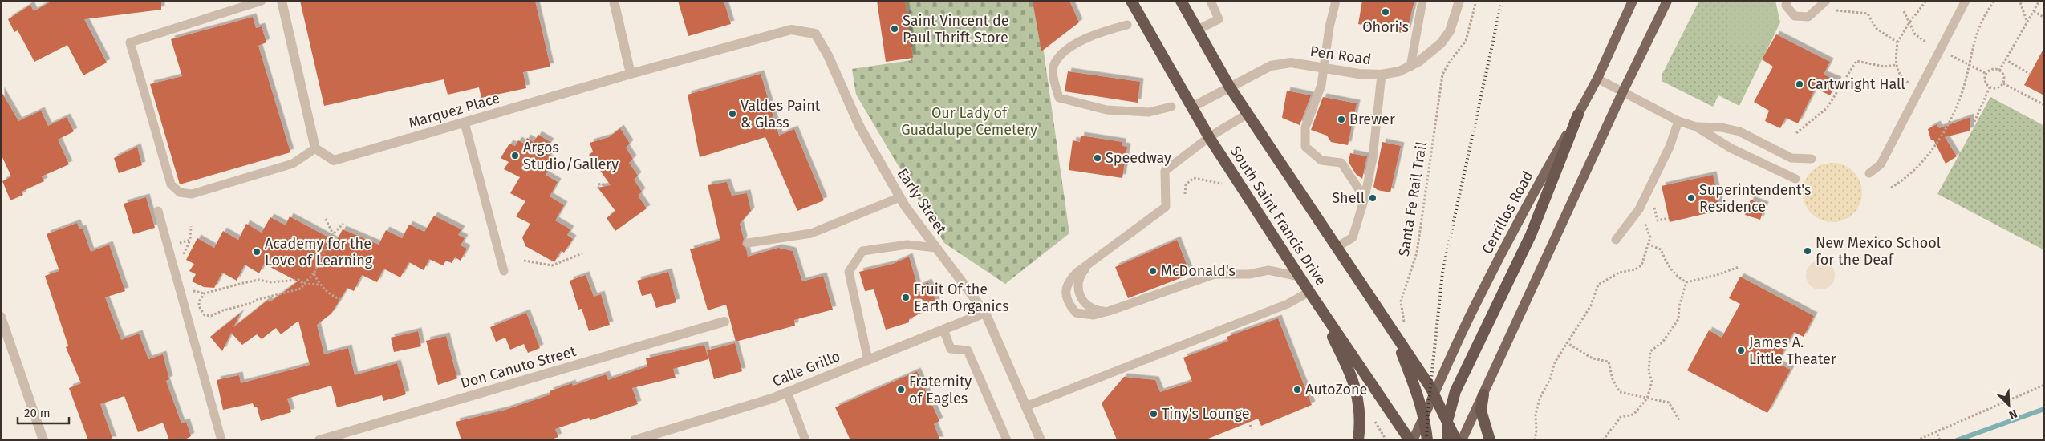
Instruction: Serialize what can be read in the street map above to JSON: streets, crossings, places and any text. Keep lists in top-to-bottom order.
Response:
{
  "streets": {
    "highway": ["South Saint Francis Drive"],
    "main road": ["Cerrillos Road"],
    "street": [
      "Pen Road",
      "Marquez Place",
      "Early Street",
      "Don Canuto Street",
      "Calle Grillo"
    ],
    "path": ["Santa Fe Rail Trail"]
  },
  "crossings": [
    ["Pen Road", "South Saint Francis Drive"],
    ["Marquez Place", "Early Street"],
    ["Early Street", "Calle Grillo"],
    ["Cerrillos Road", "South Saint Francis Drive"]
  ],
  "parks": ["Our Lady of Guadalupe Cemetery"],
  "places": [
    "Ohori's",
    "Saint Vincent de Paul Thrift Store",
    "Cartwright Hall",
    "Valdes Paint & Glass",
    "Brewer",
    "Argos Studio/Gallery",
    "Speedway",
    "Shell",
    "Superintendent's Residence",
    "New Mexico School for the Deaf",
    "Academy for the Love of Learning",
    "McDonald's",
    "Fruit Of the Earth Organics",
    "James A. Little Theater",
    "Fraternity of Eagles",
    "AutoZone",
    "Tiny's Lounge"
  ],
  "scale_bar": "20 m",
  "north": "bottom right"
}
